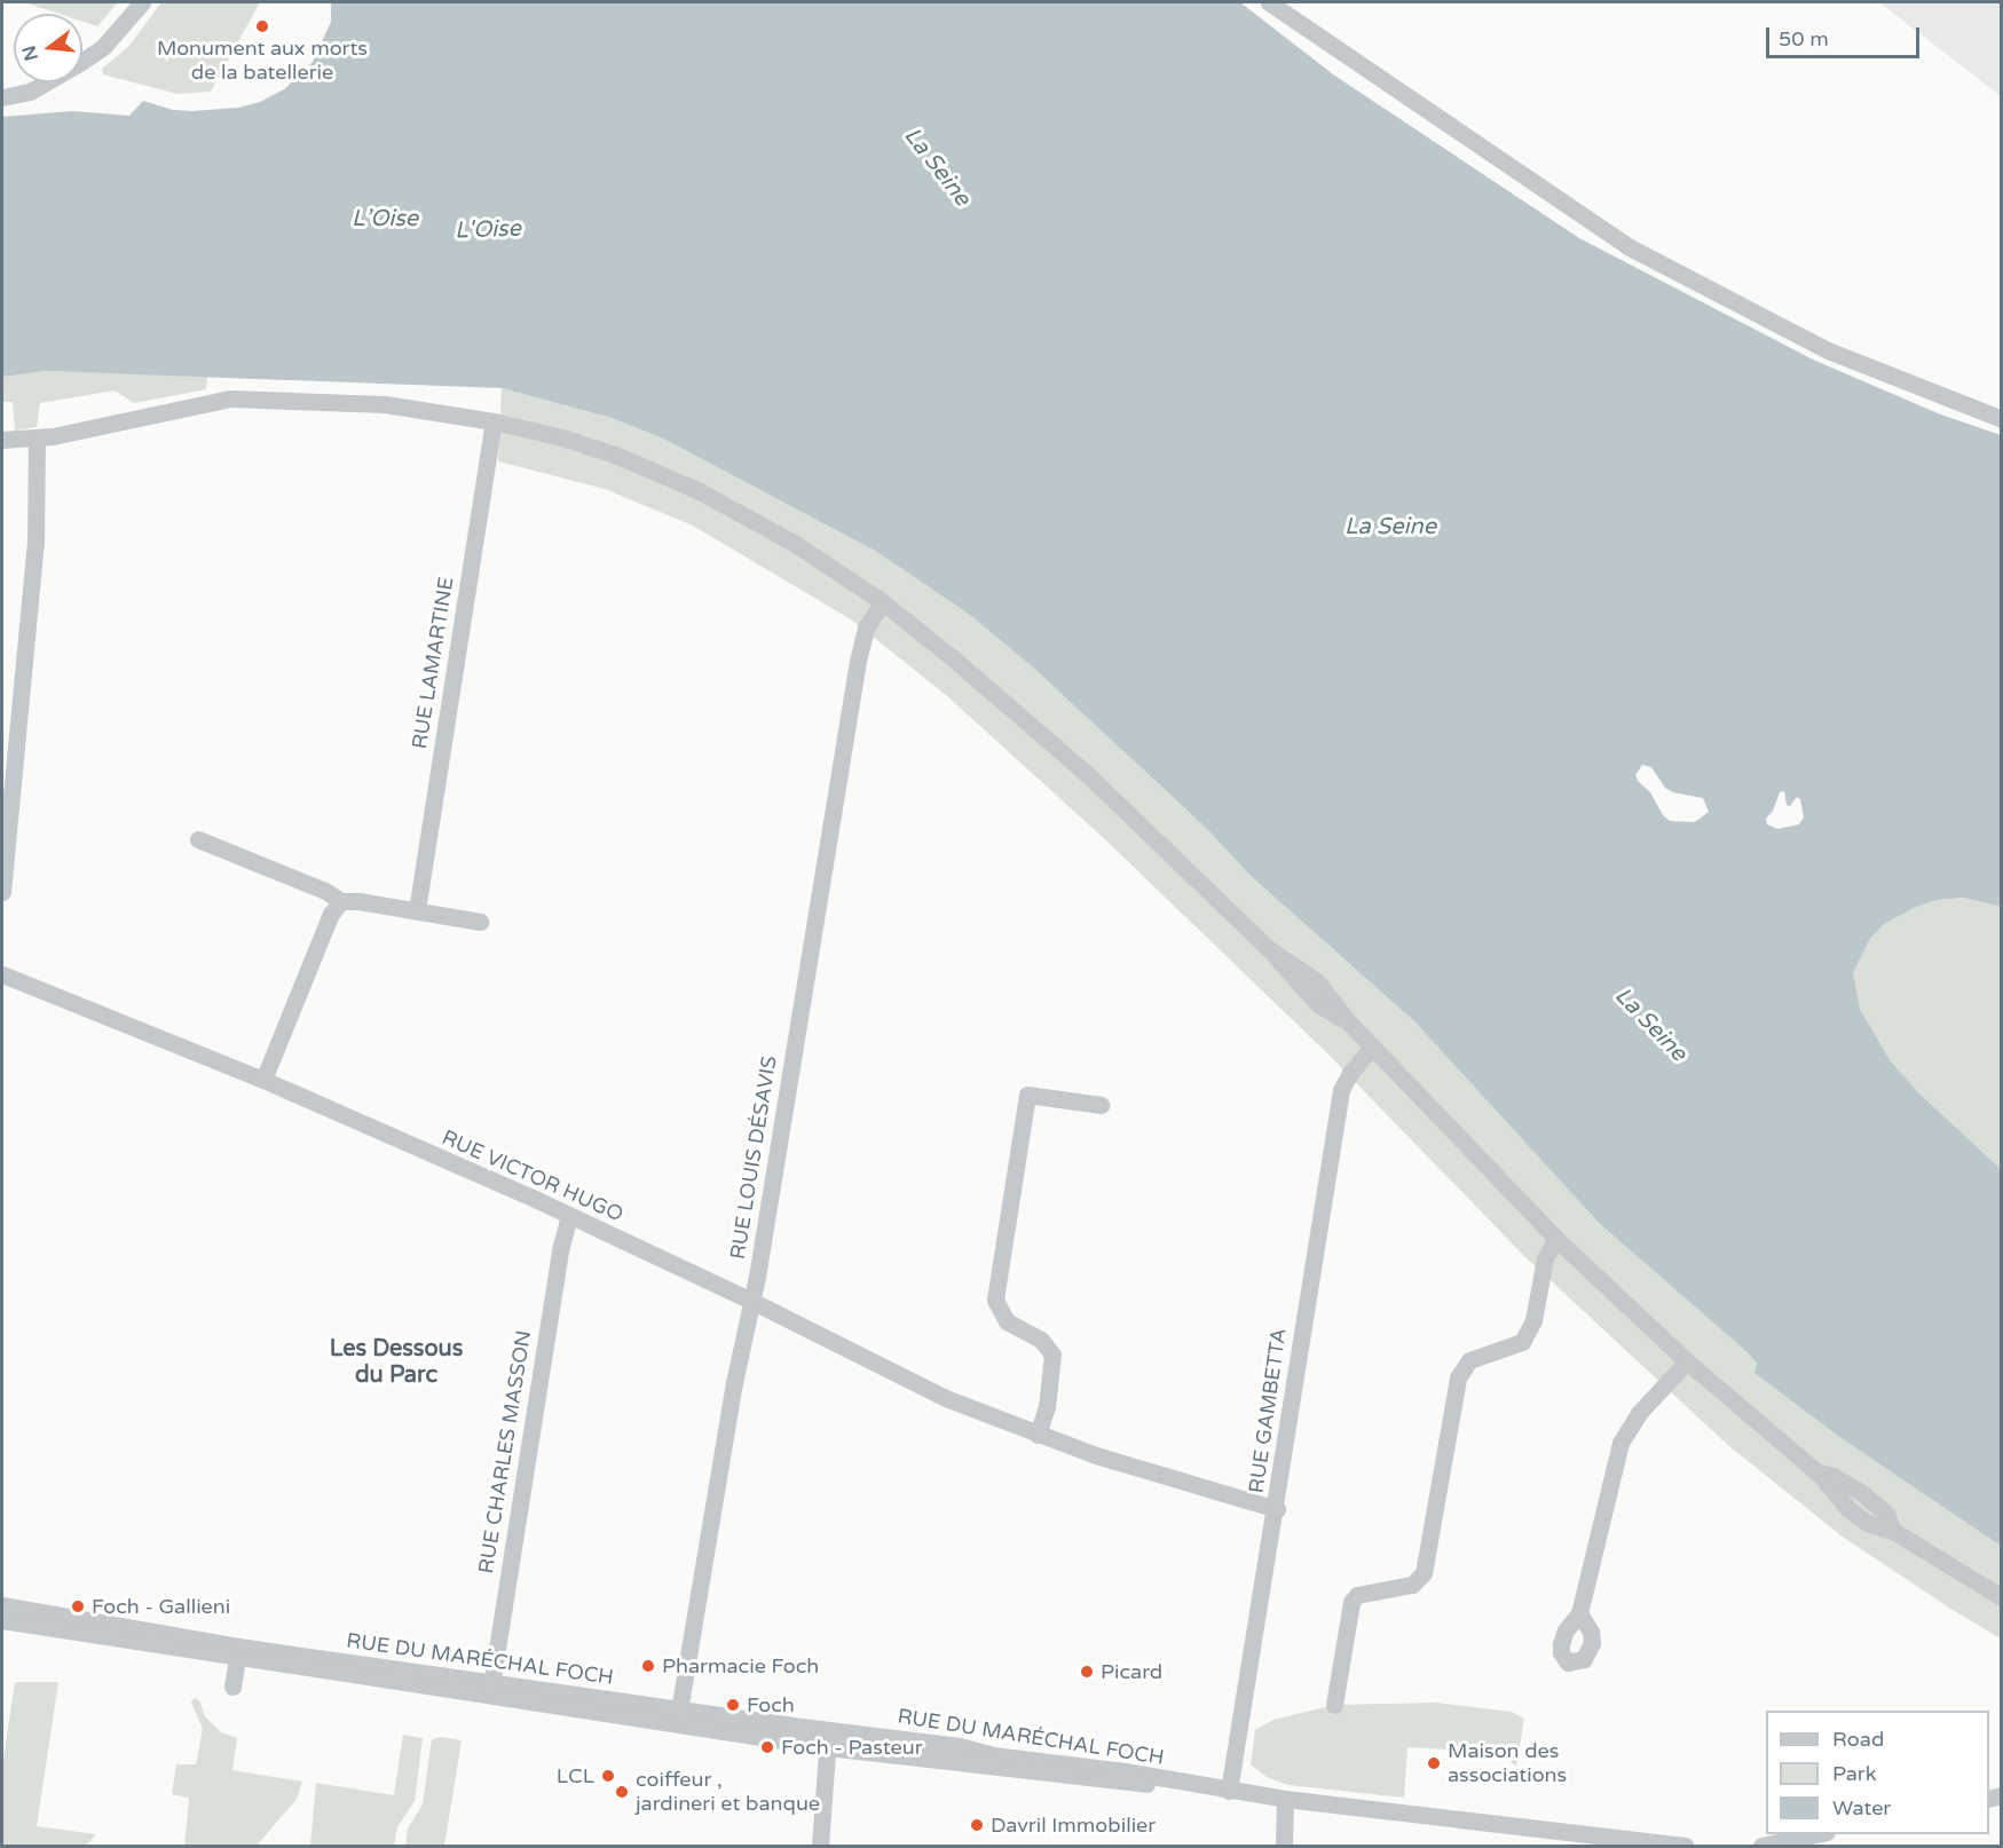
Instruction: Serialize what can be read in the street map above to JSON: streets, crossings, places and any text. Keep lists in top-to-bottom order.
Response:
{
  "streets": {
    "street": [
      "RUE LAMARTINE",
      "RUE LOUIS DÉSAVIS",
      "RUE VICTOR HUGO",
      "RUE GAMBETTA",
      "RUE CHARLES MASSON",
      "RUE DU MARÉCHAL FOCH"
    ]
  },
  "crossings": [
    ["RUE LOUIS DÉSAVIS", "RUE VICTOR HUGO"],
    ["RUE LOUIS DÉSAVIS", "RUE DU MARÉCHAL FOCH"],
    ["RUE VICTOR HUGO", "RUE GAMBETTA"],
    ["RUE VICTOR HUGO", "RUE CHARLES MASSON"],
    ["RUE GAMBETTA", "RUE DU MARÉCHAL FOCH"],
    ["RUE CHARLES MASSON", "RUE DU MARÉCHAL FOCH"]
  ],
  "districts": ["Les Dessous du Parc"],
  "water": ["La Seine", "L’Oise", "L'Oise"],
  "places": [
    "Monument aux morts de la batellerie",
    "Foch - Gallieni",
    "Pharmacie Foch",
    "Picard",
    "Foch",
    "Foch - Pasteur",
    "Maison des associations",
    "LCL",
    "coiffeur , jardineri et banque",
    "Davril Immobilier"
  ],
  "legend": ["Road", "Park", "Water"],
  "scale_bar": "50 m",
  "north": "left"
}
